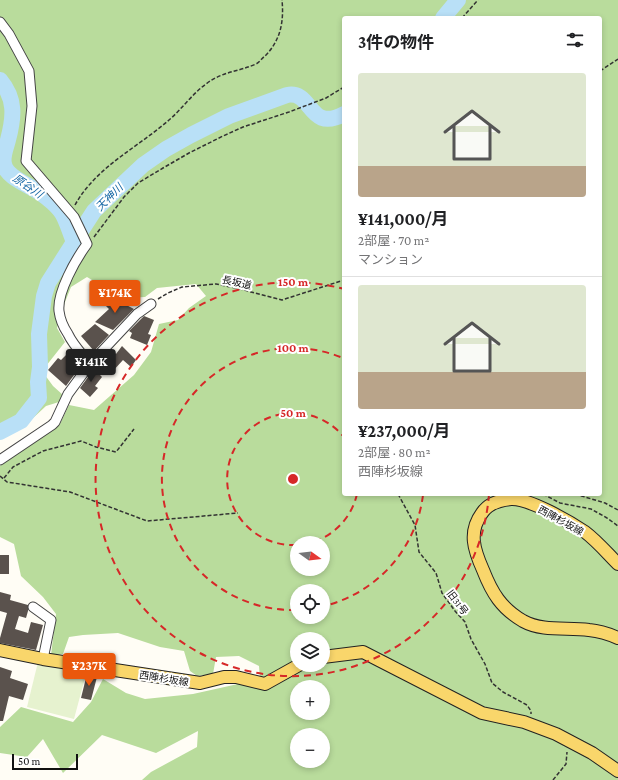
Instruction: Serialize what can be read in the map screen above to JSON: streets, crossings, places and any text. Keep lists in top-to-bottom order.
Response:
{
  "streets": {
    "main road": ["西陣杉坂線"],
    "path": ["長坂道", "旧31号"]
  },
  "water": ["原谷川", "天神川"],
  "scale_bar": "50 m",
  "north": "right",
  "page": {
    "heading": "3件の物件",
    "list": [
      {
        "name": "¥141,000/月",
        "note": "2部屋 · 70 m² · マンション"
      },
      {
        "name": "¥237,000/月",
        "note": "2部屋 · 80 m² · 西陣杉坂線"
      }
    ],
    "price": ["¥174K", "¥141K", "¥237K"],
    "map_buttons": ["+", "−"],
    "scale": "50 m"
  },
  "rings": ["150 m", "100 m", "50 m"]
}
